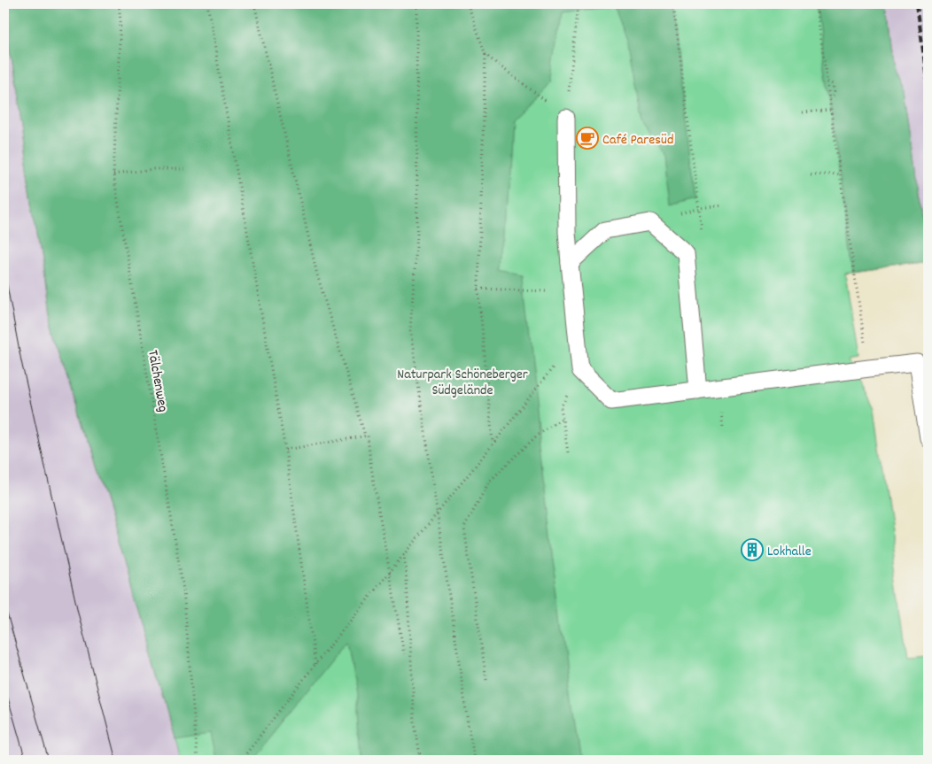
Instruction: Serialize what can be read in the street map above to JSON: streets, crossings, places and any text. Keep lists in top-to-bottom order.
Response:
{
  "streets": {
    "path": ["Tälchenweg"]
  },
  "parks": ["Naturpark Schöneberger Südgelände"],
  "places": {
    "cafe": ["Café Paresüd"],
    "building": ["Lokhalle"]
  }
}
